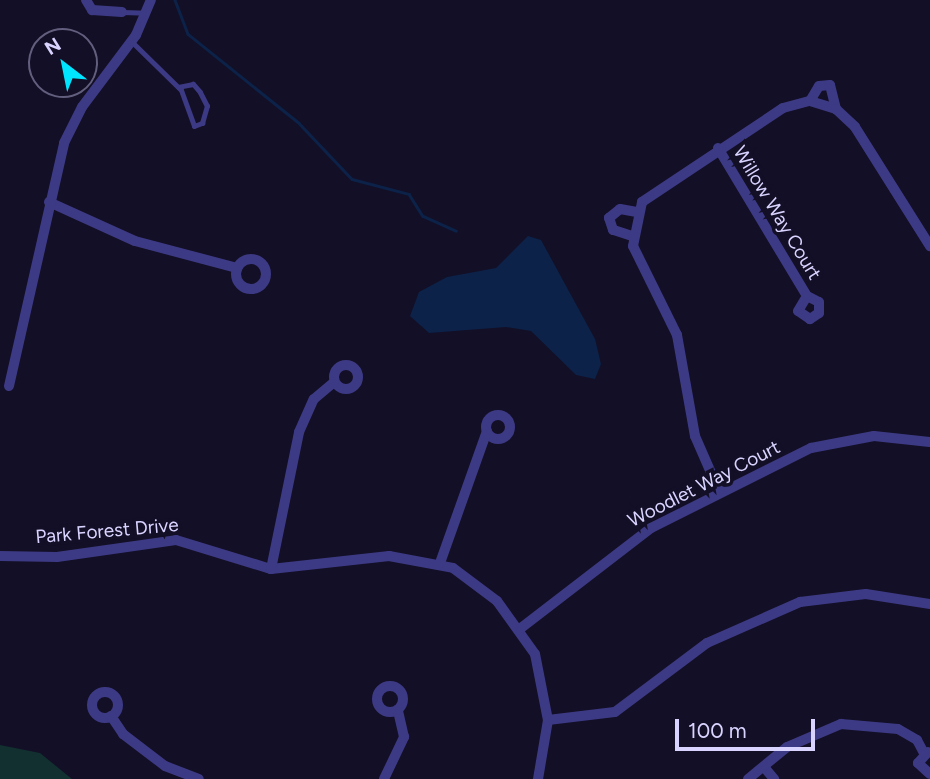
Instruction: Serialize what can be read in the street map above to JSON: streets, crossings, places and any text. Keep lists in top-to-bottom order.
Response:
{
  "streets": {
    "street": ["Willow Way Court", "Woodlet Way Court", "Park Forest Drive"]
  },
  "crossings": [
    ["Woodlet Way Court", "Park Forest Drive"]
  ],
  "scale_bar": "100 m",
  "north": "top left"
}
